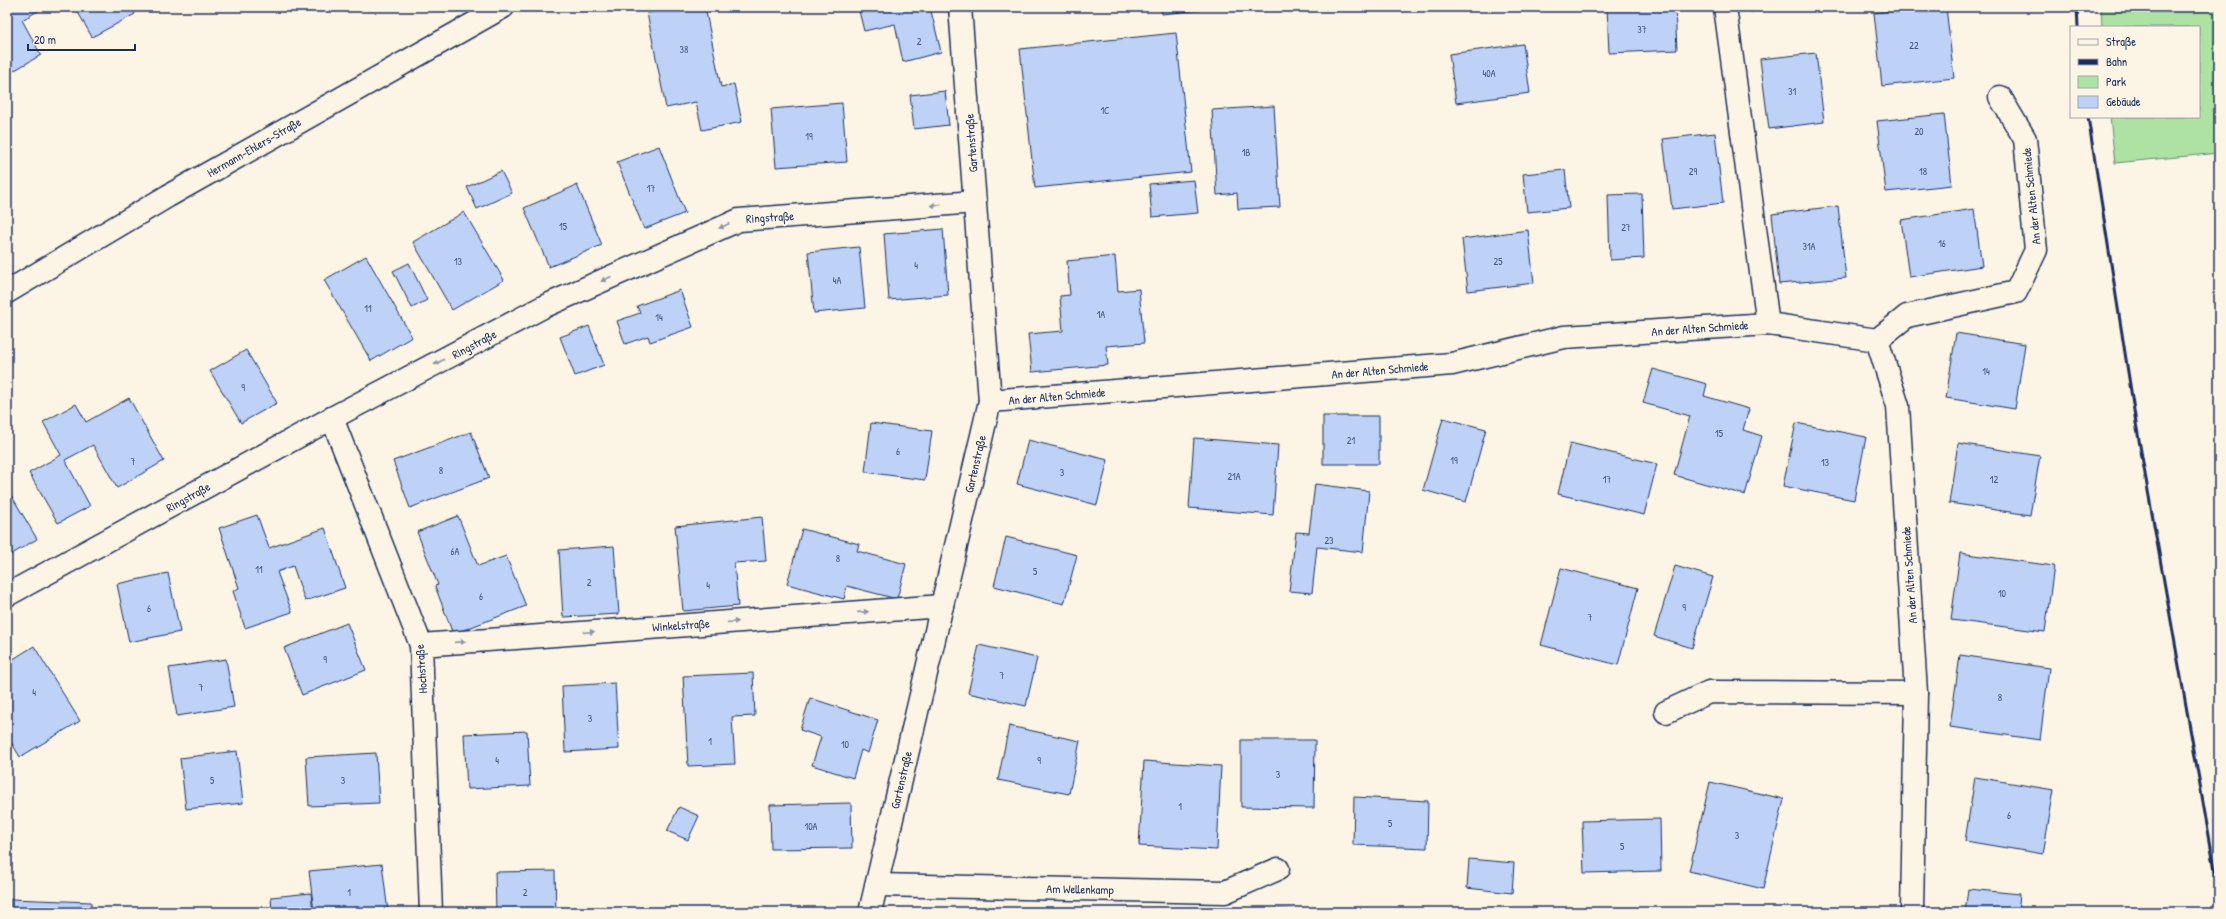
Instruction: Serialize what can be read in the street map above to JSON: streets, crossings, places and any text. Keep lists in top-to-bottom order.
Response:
{
  "streets": {
    "street": [
      "Gartenstraße",
      "Hermann-Ehlers-Straße",
      "An der Alten Schmiede",
      "Ringstraße",
      "Winkelstraße",
      "Hochstraße",
      "Am Wellenkamp"
    ]
  },
  "crossings": [
    ["Gartenstraße", "An der Alten Schmiede"],
    ["Gartenstraße", "Ringstraße"],
    ["Gartenstraße", "Winkelstraße"],
    ["Gartenstraße", "Am Wellenkamp"],
    ["Ringstraße", "Hochstraße"],
    ["Winkelstraße", "Hochstraße"]
  ],
  "one_way": ["Ringstraße", "Winkelstraße"],
  "house_numbers": [
    "37",
    "2",
    "22",
    "38",
    "40A",
    "31",
    "1C",
    "20",
    "19",
    "1B",
    "29",
    "18",
    "17",
    "15",
    "27",
    "16",
    "31A",
    "13",
    "25",
    "4",
    "4A",
    "11",
    "1A",
    "14",
    "14",
    "9",
    "15",
    "21",
    "6",
    "19",
    "7",
    "13",
    "8",
    "3",
    "21A",
    "17",
    "12",
    "23",
    "6A",
    "8",
    "11",
    "5",
    "2",
    "4",
    "10",
    "6",
    "9",
    "6",
    "7",
    "9",
    "7",
    "7",
    "4",
    "8",
    "3",
    "1",
    "10",
    "4",
    "9",
    "3",
    "5",
    "3",
    "1",
    "6",
    "5",
    "10A",
    "3",
    "5",
    "1",
    "2"
  ],
  "legend": [
    "Straße",
    "Bahn",
    "Park",
    "Gebäude"
  ],
  "scale_bar": "20 m"
}
